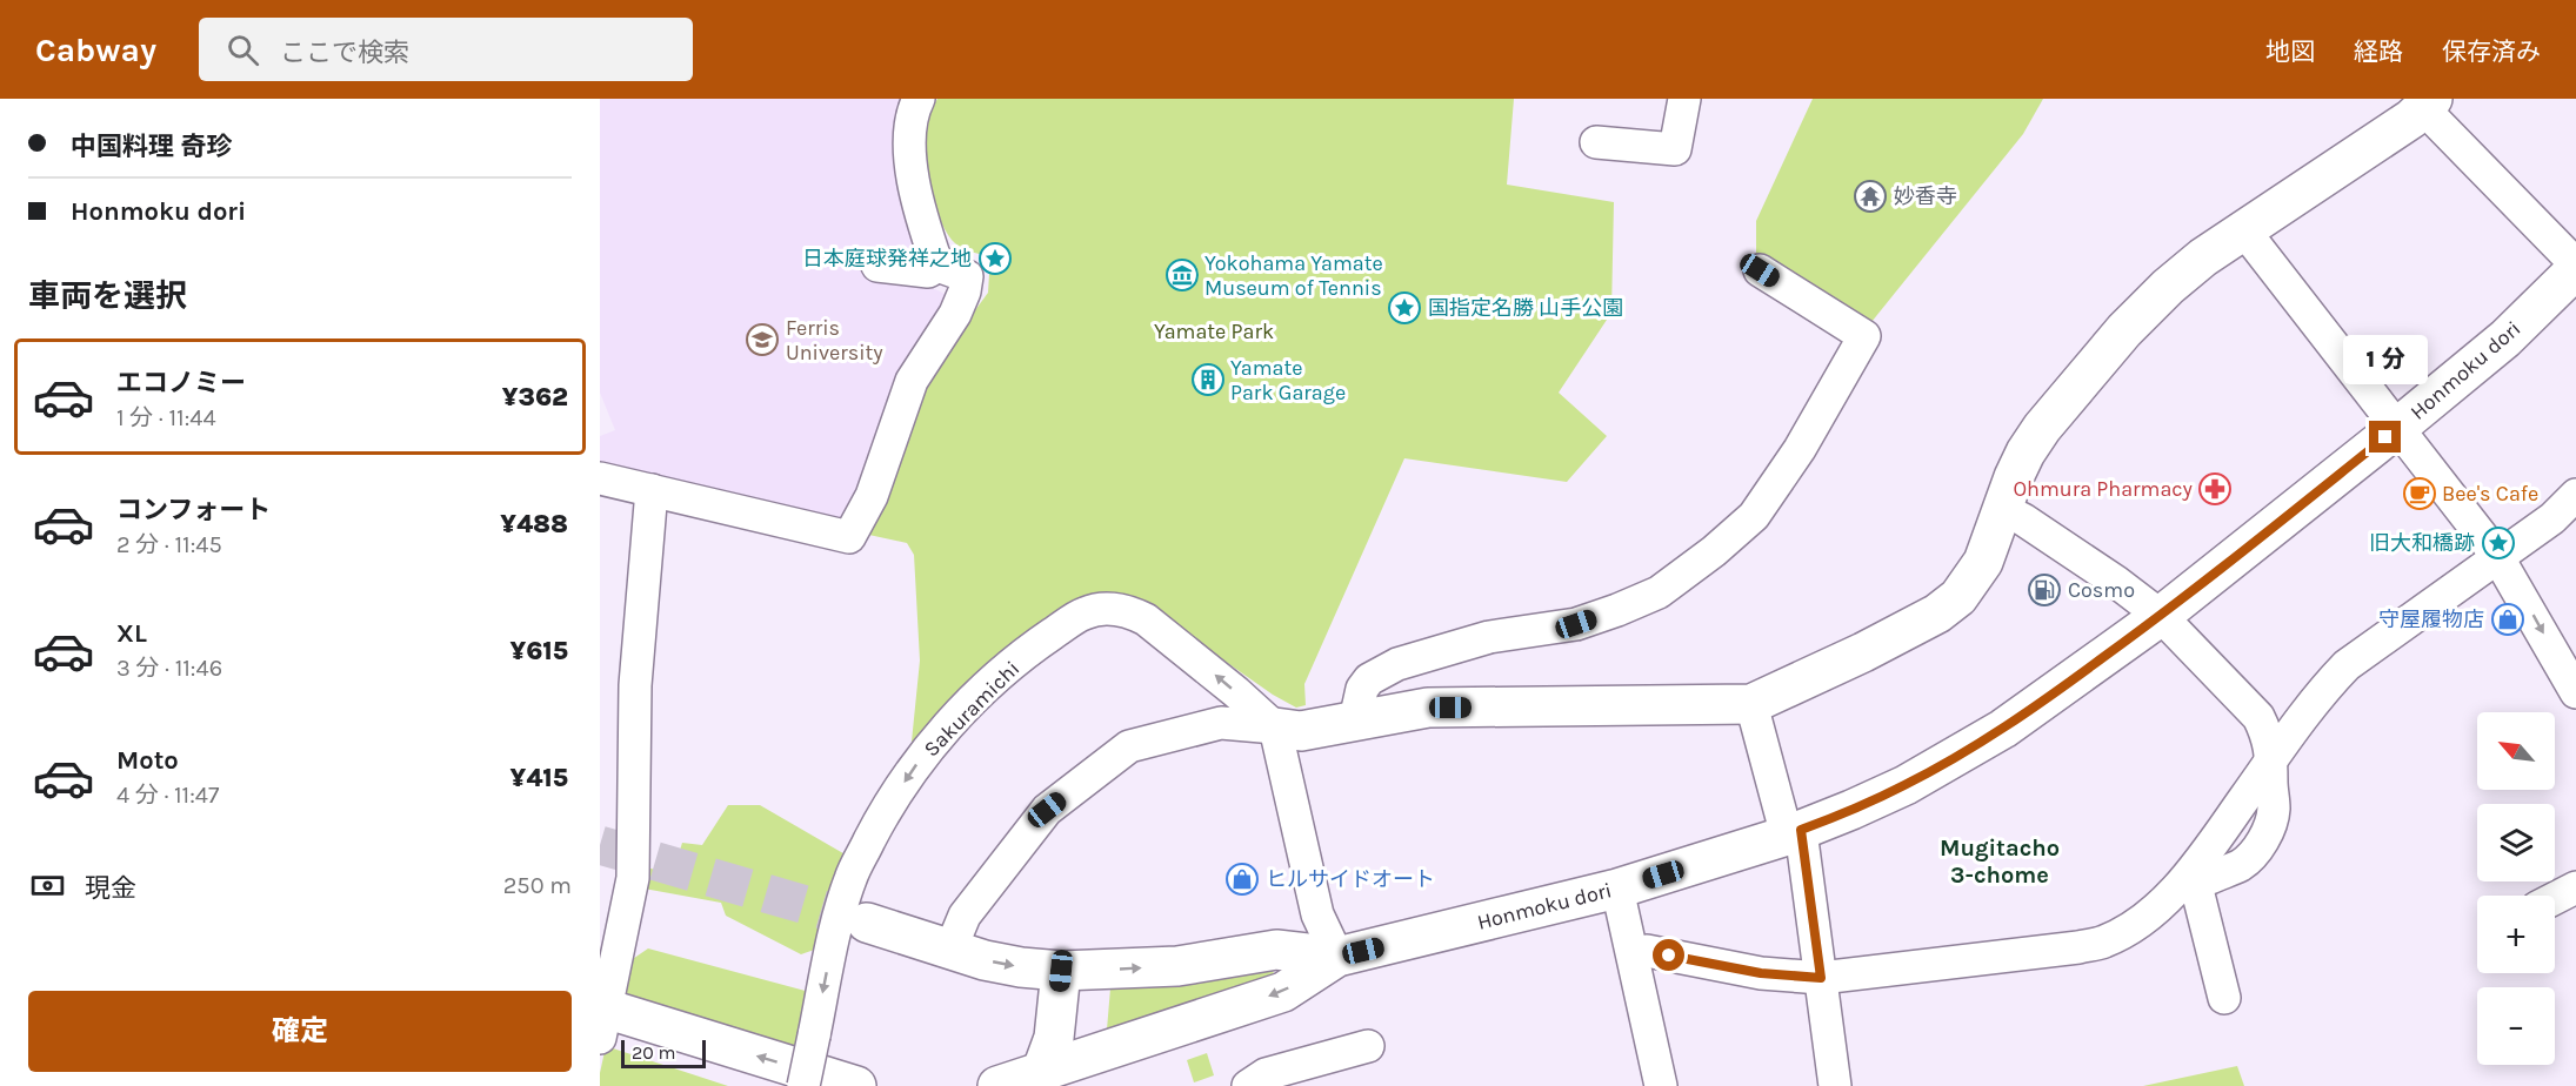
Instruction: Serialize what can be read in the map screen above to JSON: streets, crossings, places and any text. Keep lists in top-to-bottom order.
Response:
{
  "streets": {
    "street": ["Honmoku dori", "Sakuramichi"]
  },
  "districts": ["Mugitacho 3-chome"],
  "parks": ["Yamate Park"],
  "places": {
    "temple": ["妙香寺"],
    "place": ["日本庭球発祥之地", "国指定名勝 山手公園", "旧大和橋跡"],
    "museum": ["Yokohama Yamate Museum of Tennis"],
    "school or university": ["Ferris University"],
    "building": ["Yamate Park Garage"],
    "pharmacy": ["Ohmura Pharmacy"],
    "cafe": ["Bee's Cafe"],
    "fuel station": ["Cosmo"],
    "shop": ["守屋履物店", "ヒルサイドオート"]
  },
  "scale_bar": "20 m",
  "north": "top left",
  "page": {
    "header": "Cabway",
    "search": "ここで検索",
    "nav": ["地図", "経路", "保存済み"],
    "banner": ["中国料理 奇珍", "Honmoku dori"],
    "heading": "車両を選択",
    "bubble": "1 分",
    "list": [
      {
        "name": "エコノミー",
        "note": "1 分 · 11:44",
        "value": "¥362"
      },
      {
        "name": "コンフォート",
        "note": "2 分 · 11:45",
        "value": "¥488"
      },
      {
        "name": "XL",
        "note": "3 分 · 11:46",
        "value": "¥615"
      },
      {
        "name": "Moto",
        "note": "4 分 · 11:47",
        "value": "¥415"
      }
    ],
    "map_buttons": ["+", "−"],
    "pay": ["現金", "250 m"],
    "buttons": "確定",
    "scale": "20 m"
  }
}
